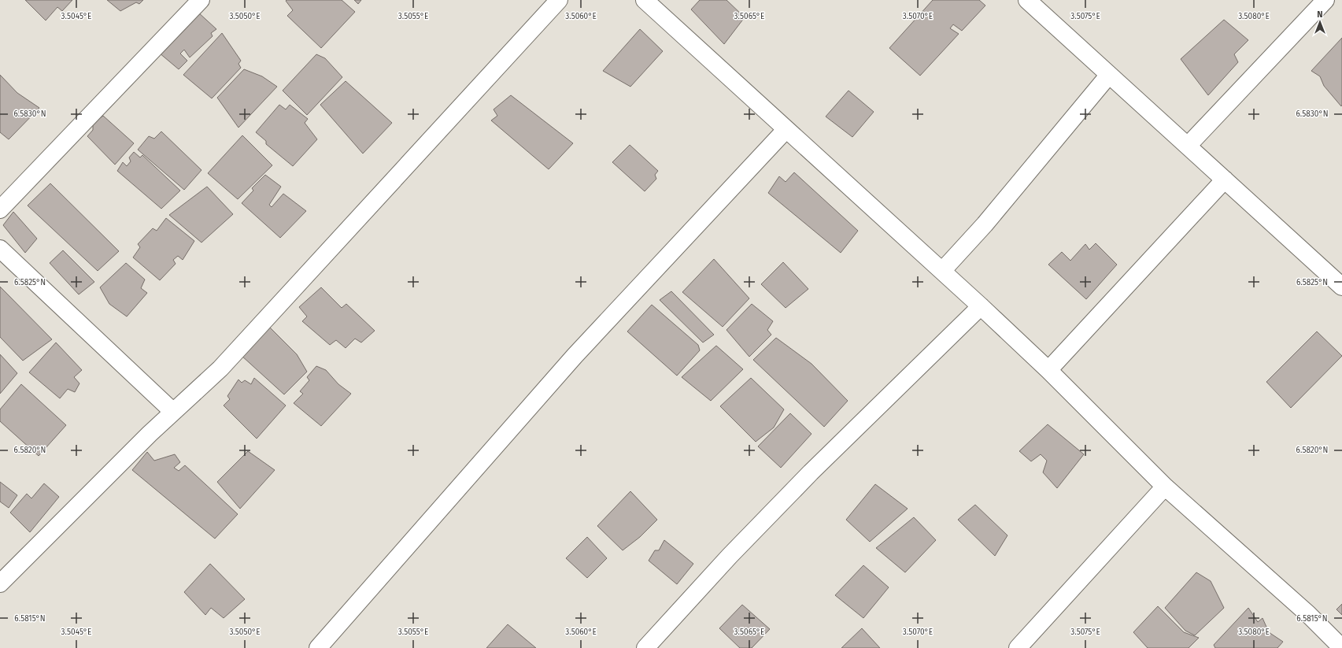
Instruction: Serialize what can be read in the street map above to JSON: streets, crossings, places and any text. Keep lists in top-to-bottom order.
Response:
{
  "north": "top",
  "coordinates": [
    "3.5045°E",
    "3.5050°E",
    "3.5055°E",
    "3.5060°E",
    "3.5065°E",
    "3.5070°E",
    "3.5075°E",
    "3.5080°E",
    "6.5830°N",
    "6.5825°N",
    "6.5820°N",
    "6.5815°N"
  ]
}
